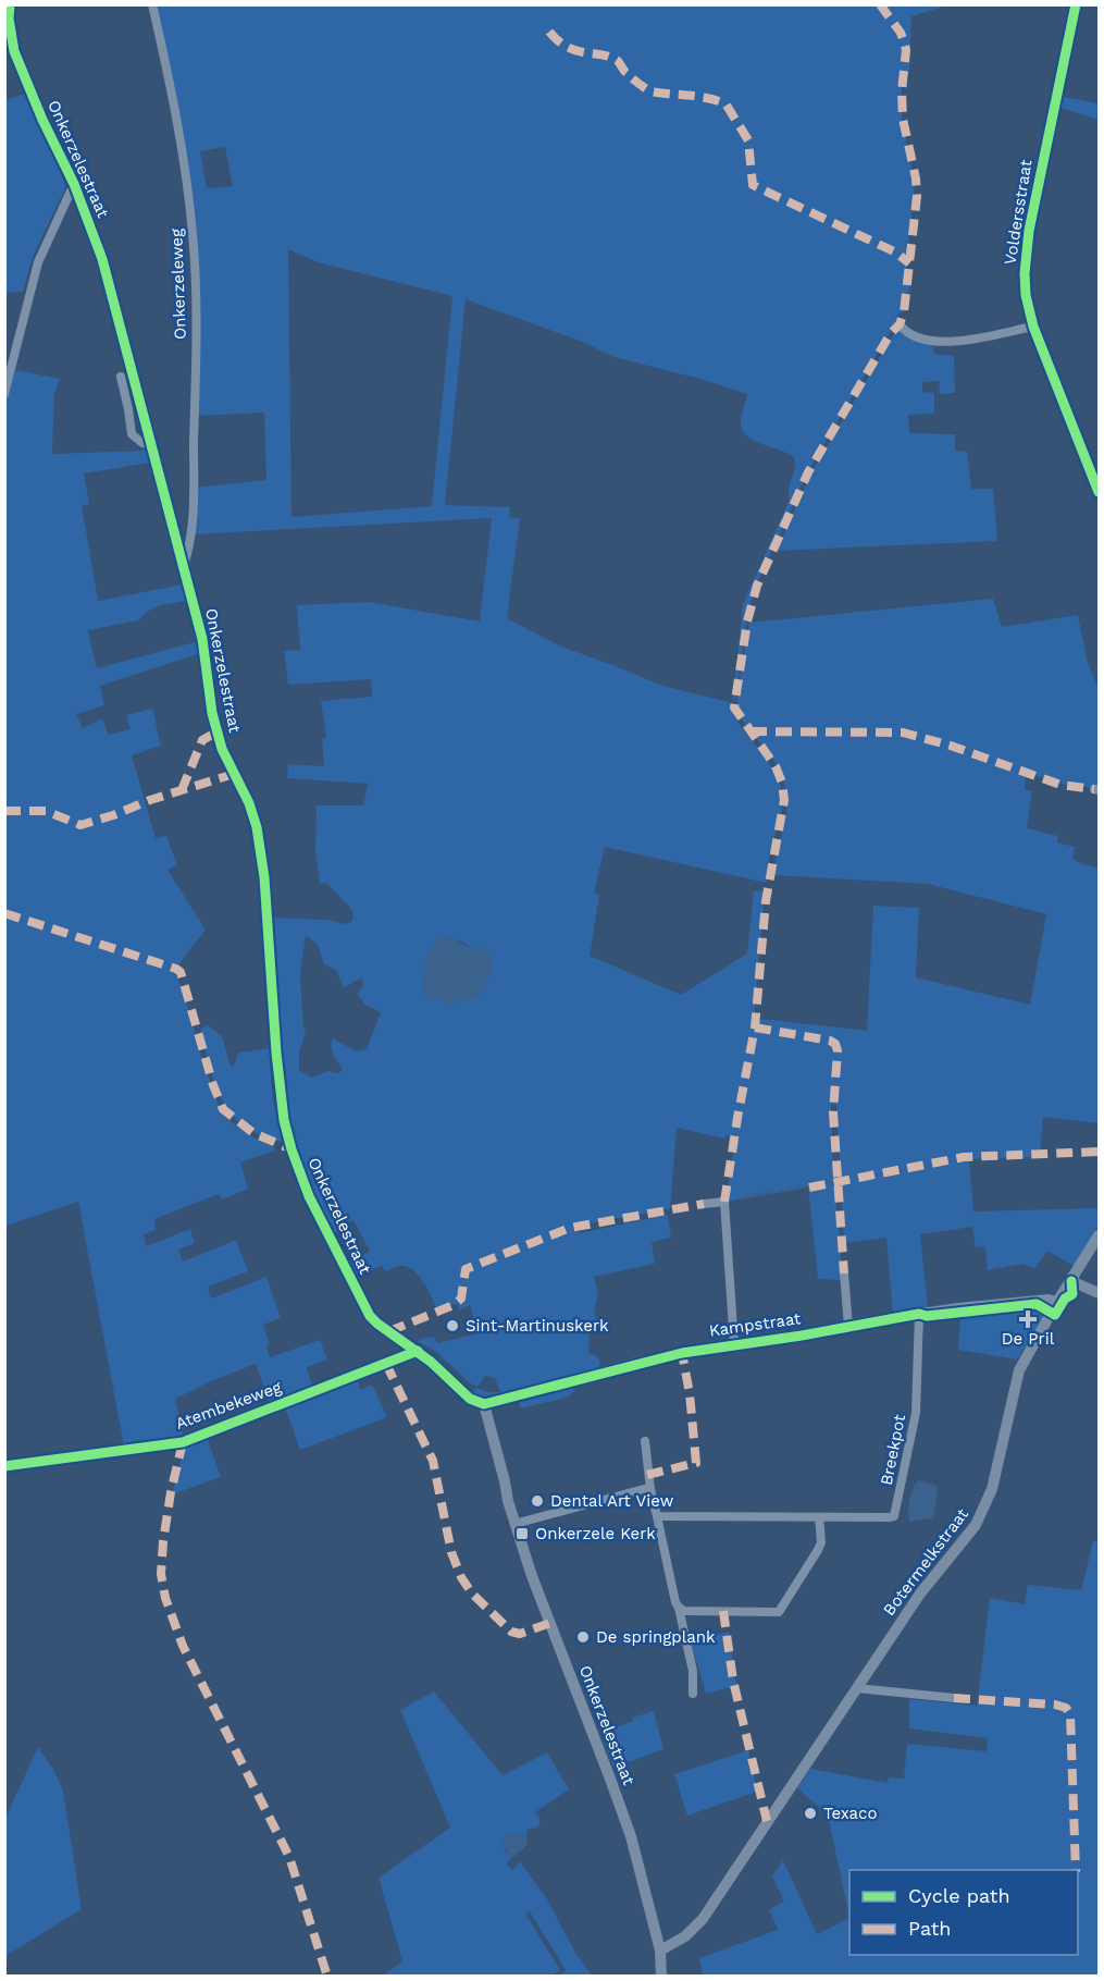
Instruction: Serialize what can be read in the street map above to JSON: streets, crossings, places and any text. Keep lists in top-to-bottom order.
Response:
{
  "streets": {
    "street": [
      "Onkerzelestraat",
      "Voldersstraat",
      "Onkerzeleweg",
      "Kampstraat",
      "Atembekeweg",
      "Breekpot",
      "Botermelkstraat"
    ]
  },
  "crossings": [
    ["Onkerzelestraat", "Onkerzeleweg"],
    ["Onkerzelestraat", "Kampstraat"],
    ["Onkerzelestraat", "Atembekeweg"],
    ["Onkerzelestraat", "Botermelkstraat"],
    ["Kampstraat", "Breekpot"],
    ["Kampstraat", "Botermelkstraat"]
  ],
  "places": {
    "health": ["De Pril"],
    "other": [
      "Sint-Martinuskerk",
      "Dental Art View",
      "De springplank",
      "Texaco"
    ],
    "transit": ["Onkerzele Kerk"]
  },
  "legend": ["Cycle path", "Path"]
}
